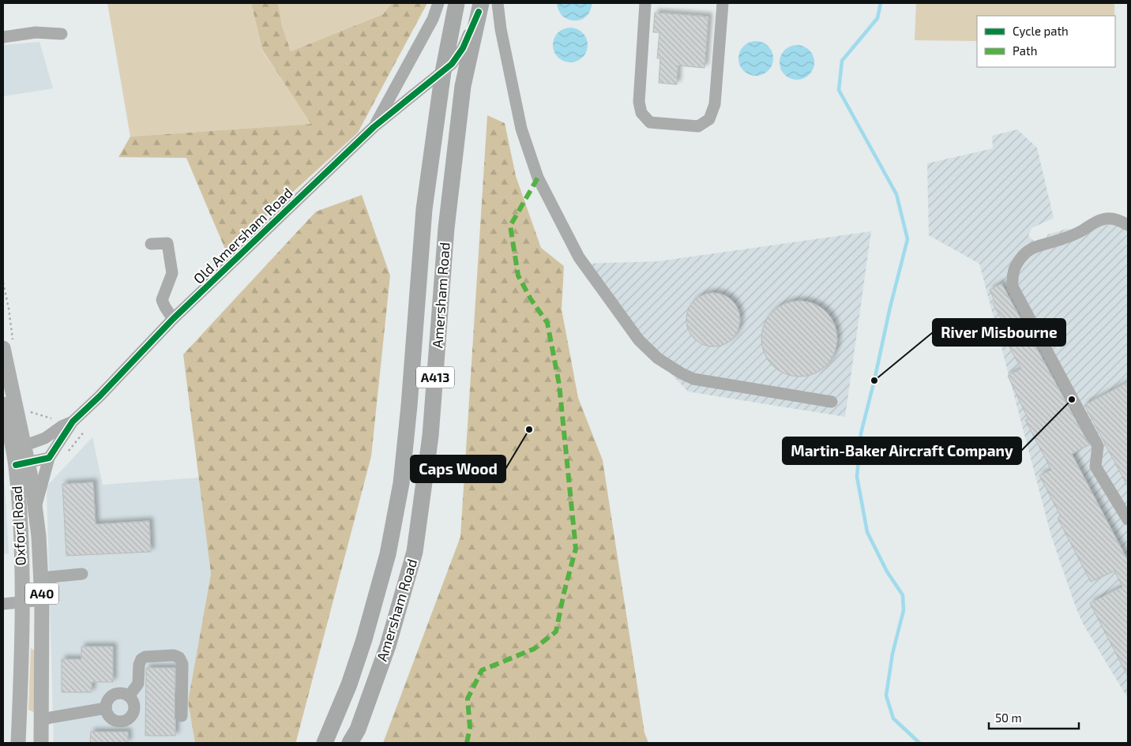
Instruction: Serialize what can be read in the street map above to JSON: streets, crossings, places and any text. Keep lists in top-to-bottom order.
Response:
{
  "streets": {
    "highway": ["Amersham Road", "A413"],
    "main road": ["Oxford Road", "A40"],
    "street": ["Old Amersham Road"]
  },
  "crossings": [
    ["Old Amersham Road", "Amersham Road"],
    ["Old Amersham Road", "A413"],
    ["Old Amersham Road", "Oxford Road"],
    ["Old Amersham Road", "A40"],
    ["Oxford Road", "A40"]
  ],
  "places": ["River Misbourne", "Martin-Baker Aircraft Company", "Caps Wood"],
  "legend": ["Cycle path", "Path"],
  "scale_bar": "50 m"
}
